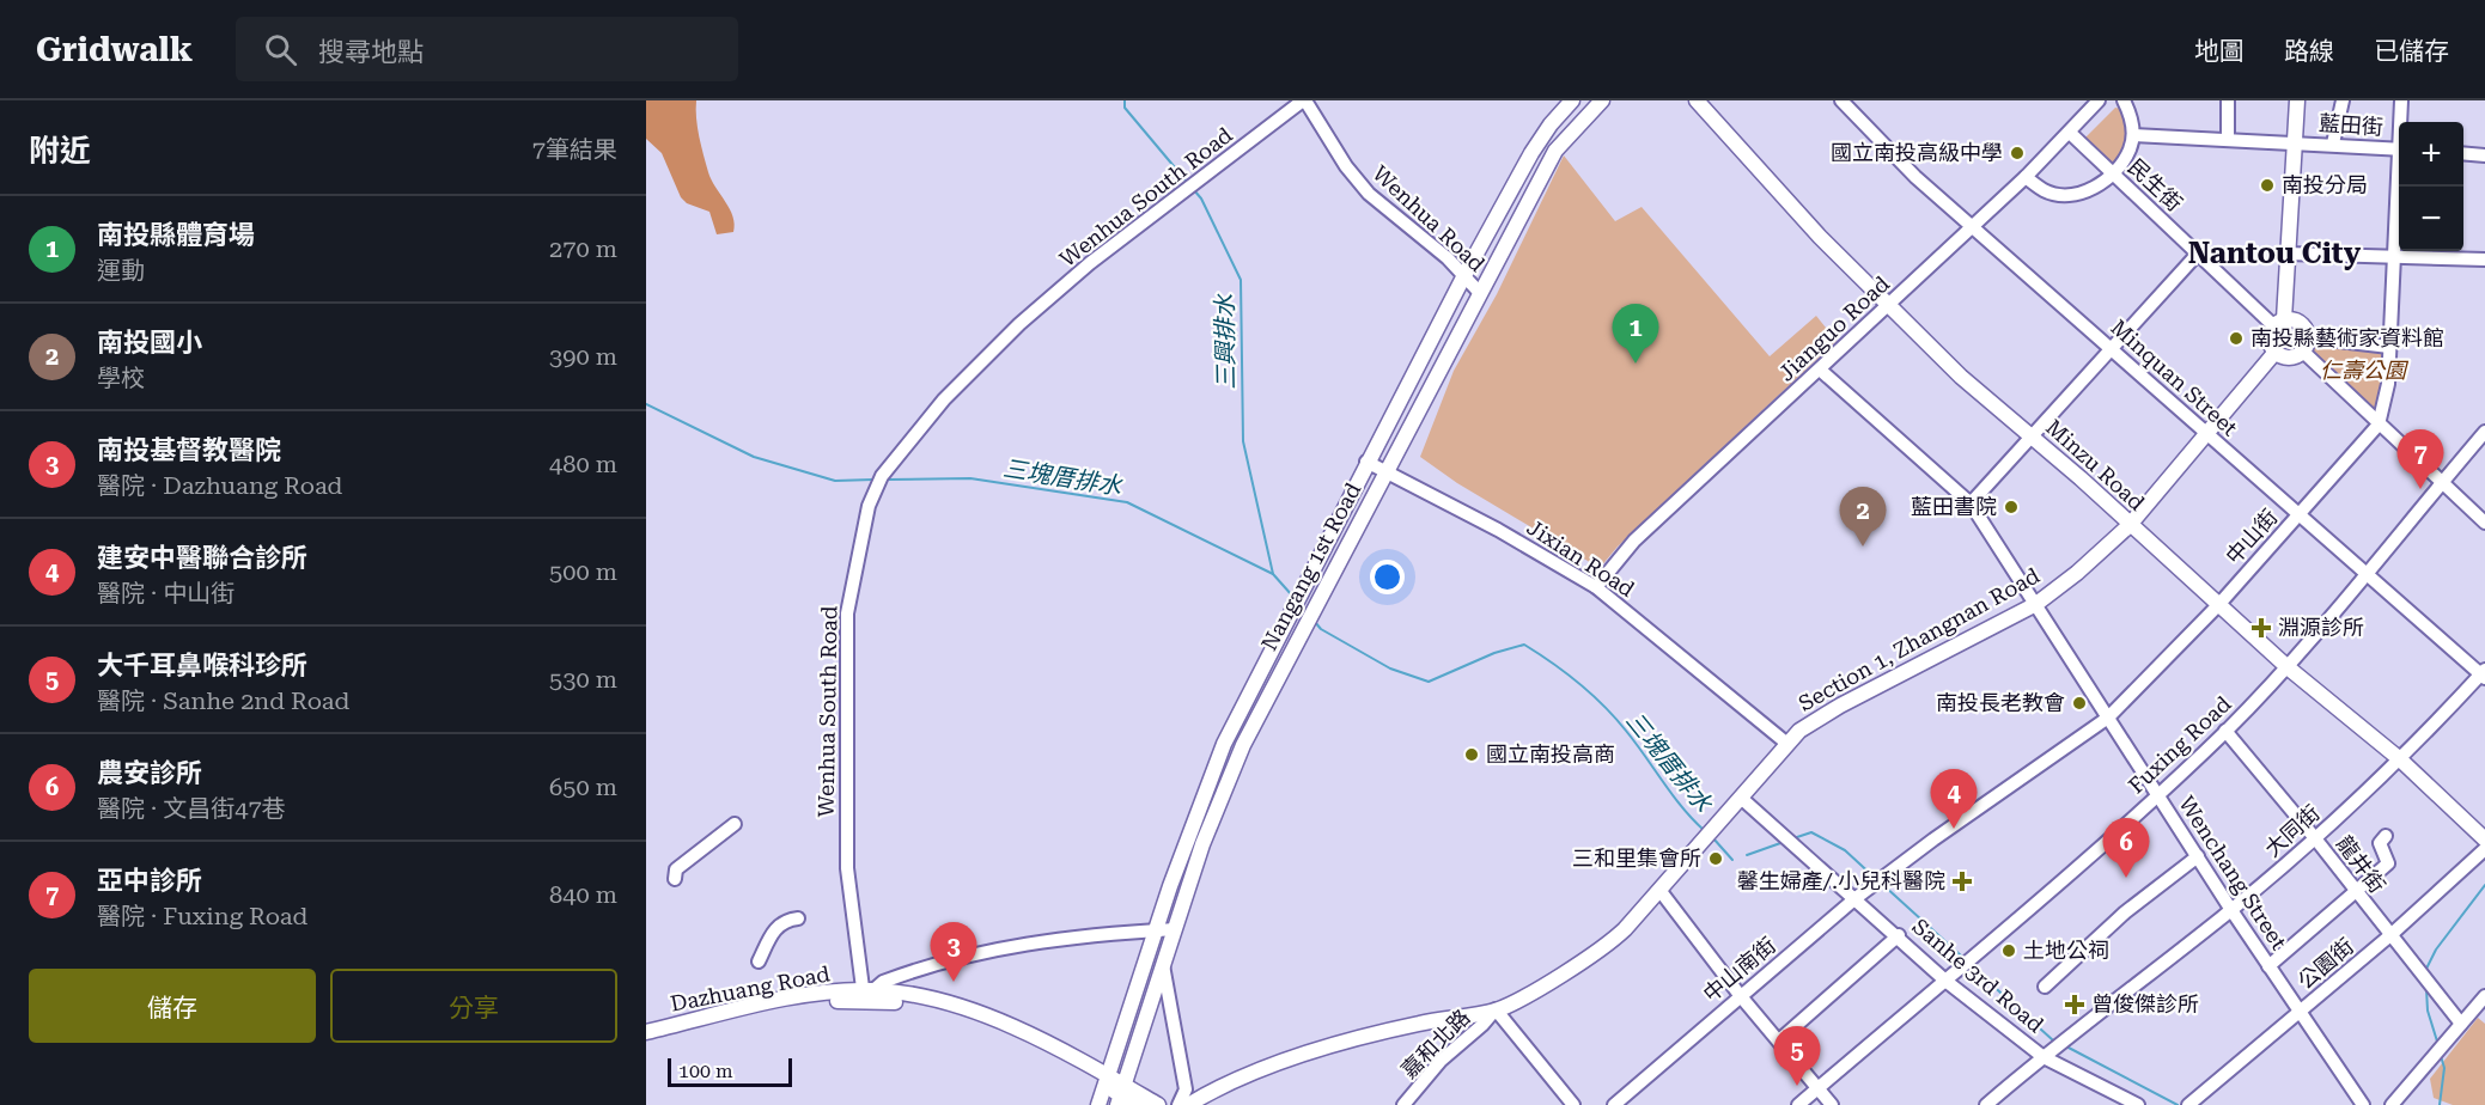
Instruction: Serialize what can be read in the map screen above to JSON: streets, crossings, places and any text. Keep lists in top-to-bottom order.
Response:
{
  "streets": {
    "main road": [
      "Minzu Road",
      "Nangang 1st Road",
      "Section 1, Zhangnan Road",
      "Dazhuang Road"
    ],
    "street": [
      "藍田街",
      "民生街",
      "Wenhua South Road",
      "Wenhua Road",
      "Jianguo Road",
      "Minquan Street",
      "中山街",
      "Jixian Road",
      "Fuxing Road",
      "大同街",
      "龍井街",
      "Wenchang Street",
      "公園街",
      "中山南街",
      "Sanhe 3rd Road",
      "嘉和北路"
    ]
  },
  "crossings": [
    ["民生街", "Jianguo Road"],
    ["民生街", "Section 1, Zhangnan Road"],
    ["Wenhua South Road", "Wenhua Road"],
    ["Wenhua South Road", "Dazhuang Road"],
    ["Wenhua Road", "Nangang 1st Road"],
    ["Jianguo Road", "Minquan Street"],
    ["Jianguo Road", "Minzu Road"],
    ["Jianguo Road", "Jixian Road"],
    ["Jianguo Road", "Wenchang Street"],
    ["Minquan Street", "中山街"],
    ["Minquan Street", "Section 1, Zhangnan Road"],
    ["Minquan Street", "Fuxing Road"],
    ["Minquan Street", "大同街"],
    ["Minzu Road", "中山街"],
    ["Minzu Road", "Section 1, Zhangnan Road"],
    ["Minzu Road", "Fuxing Road"],
    ["Minzu Road", "大同街"],
    ["中山街", "Wenchang Street"],
    ["中山街", "中山南街"],
    ["Jixian Road", "Nangang 1st Road"],
    ["Jixian Road", "Section 1, Zhangnan Road"],
    ["Nangang 1st Road", "Dazhuang Road"],
    ["Section 1, Zhangnan Road", "Wenchang Street"],
    ["Section 1, Zhangnan Road", "Sanhe 3rd Road"],
    ["Section 1, Zhangnan Road", "嘉和北路"],
    ["Fuxing Road", "龍井街"],
    ["Fuxing Road", "Wenchang Street"],
    ["Fuxing Road", "Sanhe 3rd Road"],
    ["大同街", "龍井街"],
    ["大同街", "Wenchang Street"],
    ["大同街", "Sanhe 3rd Road"],
    ["龍井街", "公園街"],
    ["Wenchang Street", "公園街"],
    ["中山南街", "Sanhe 3rd Road"]
  ],
  "districts": ["Nantou City"],
  "water": ["三興排水", "三塊厝排水"],
  "parks": ["仁壽公園"],
  "places": {
    "other": [
      "國立南投高級中學",
      "南投分局",
      "南投縣藝術家資料館",
      "藍田書院",
      "南投長老教會",
      "國立南投高商",
      "三和里集會所",
      "土地公祠"
    ],
    "health": ["淵源診所", "馨生婦產/.小兒科醫院", "曾俊傑診所"]
  },
  "scale_bar": "100 m",
  "page": {
    "header": "Gridwalk",
    "search": "搜尋地點",
    "nav": ["地圖", "路線", "已儲存"],
    "heading": ["附近", "7筆結果"],
    "map_buttons": ["+", "−"],
    "list": [
      {
        "mark": "1",
        "name": "南投縣體育場",
        "note": "運動",
        "value": "270 m"
      },
      {
        "mark": "2",
        "name": "南投國小",
        "note": "學校",
        "value": "390 m"
      },
      {
        "mark": "3",
        "name": "南投基督教醫院",
        "note": "醫院 · Dazhuang Road",
        "value": "480 m"
      },
      {
        "mark": "4",
        "name": "建安中醫聯合診所",
        "note": "醫院 · 中山街",
        "value": "500 m"
      },
      {
        "mark": "5",
        "name": "大千耳鼻喉科珍所",
        "note": "醫院 · Sanhe 2nd Road",
        "value": "530 m"
      },
      {
        "mark": "6",
        "name": "農安診所",
        "note": "醫院 · 文昌街47巷",
        "value": "650 m"
      },
      {
        "mark": "7",
        "name": "亞中診所",
        "note": "醫院 · Fuxing Road",
        "value": "840 m"
      }
    ],
    "pins": [
      "1",
      "7",
      "2",
      "4",
      "6",
      "3",
      "5"
    ],
    "buttons": ["儲存", "分享"],
    "scale": "100 m"
  }
}
